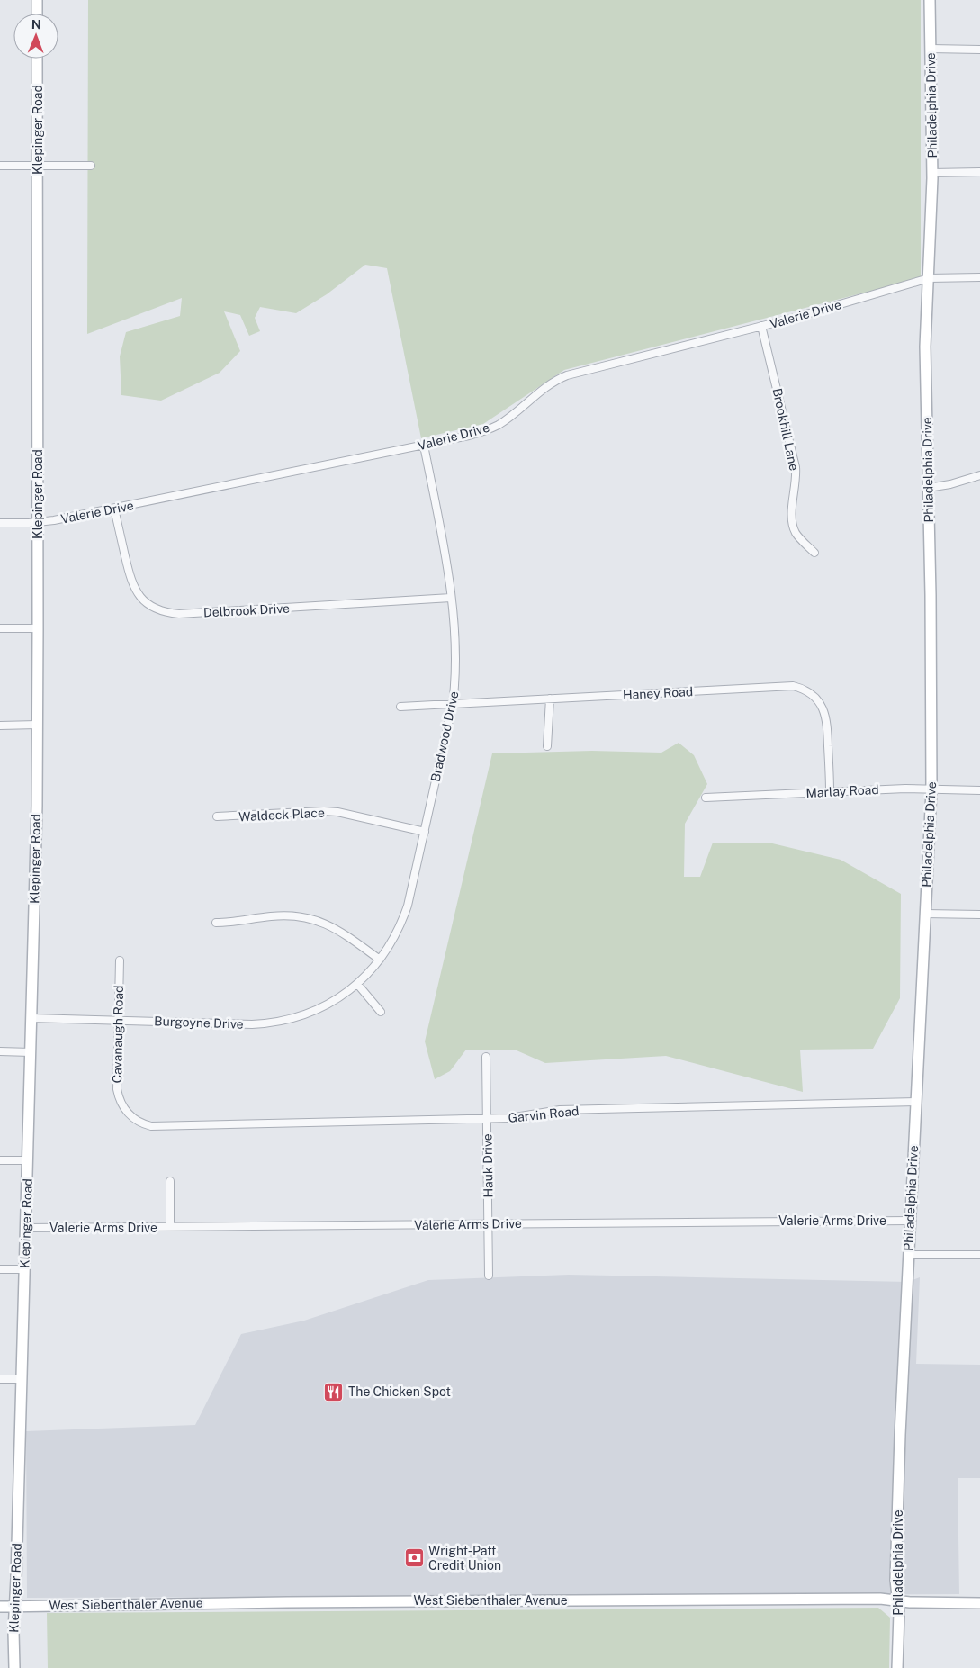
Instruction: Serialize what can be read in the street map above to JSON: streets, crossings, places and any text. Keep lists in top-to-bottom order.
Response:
{
  "streets": {
    "main road": ["Philadelphia Drive", "Klepinger Road", "West Siebenthaler Avenue"],
    "street": [
      "Valerie Drive",
      "Brookhill Lane",
      "Delbrook Drive",
      "Haney Road",
      "Bradwood Drive",
      "Marlay Road",
      "Waldeck Place",
      "Burgoyne Drive",
      "Cavanaugh Road",
      "Garvin Road",
      "Hauk Drive",
      "Valerie Arms Drive"
    ]
  },
  "crossings": [
    ["Philadelphia Drive", "Valerie Drive"],
    ["Philadelphia Drive", "Marlay Road"],
    ["Philadelphia Drive", "Garvin Road"],
    ["Philadelphia Drive", "Valerie Arms Drive"],
    ["Philadelphia Drive", "West Siebenthaler Avenue"],
    ["Klepinger Road", "Valerie Drive"],
    ["Klepinger Road", "Burgoyne Drive"],
    ["Klepinger Road", "Valerie Arms Drive"],
    ["Klepinger Road", "West Siebenthaler Avenue"],
    ["Valerie Drive", "Brookhill Lane"],
    ["Valerie Drive", "Delbrook Drive"],
    ["Valerie Drive", "Bradwood Drive"],
    ["Delbrook Drive", "Bradwood Drive"],
    ["Haney Road", "Bradwood Drive"],
    ["Haney Road", "Marlay Road"],
    ["Bradwood Drive", "Waldeck Place"],
    ["Bradwood Drive", "Burgoyne Drive"],
    ["Burgoyne Drive", "Cavanaugh Road"],
    ["Cavanaugh Road", "Garvin Road"],
    ["Garvin Road", "Hauk Drive"],
    ["Hauk Drive", "Valerie Arms Drive"]
  ],
  "places": {
    "restaurant": ["The Chicken Spot"],
    "bank": ["Wright-Patt Credit Union"]
  },
  "north": "top"
}
